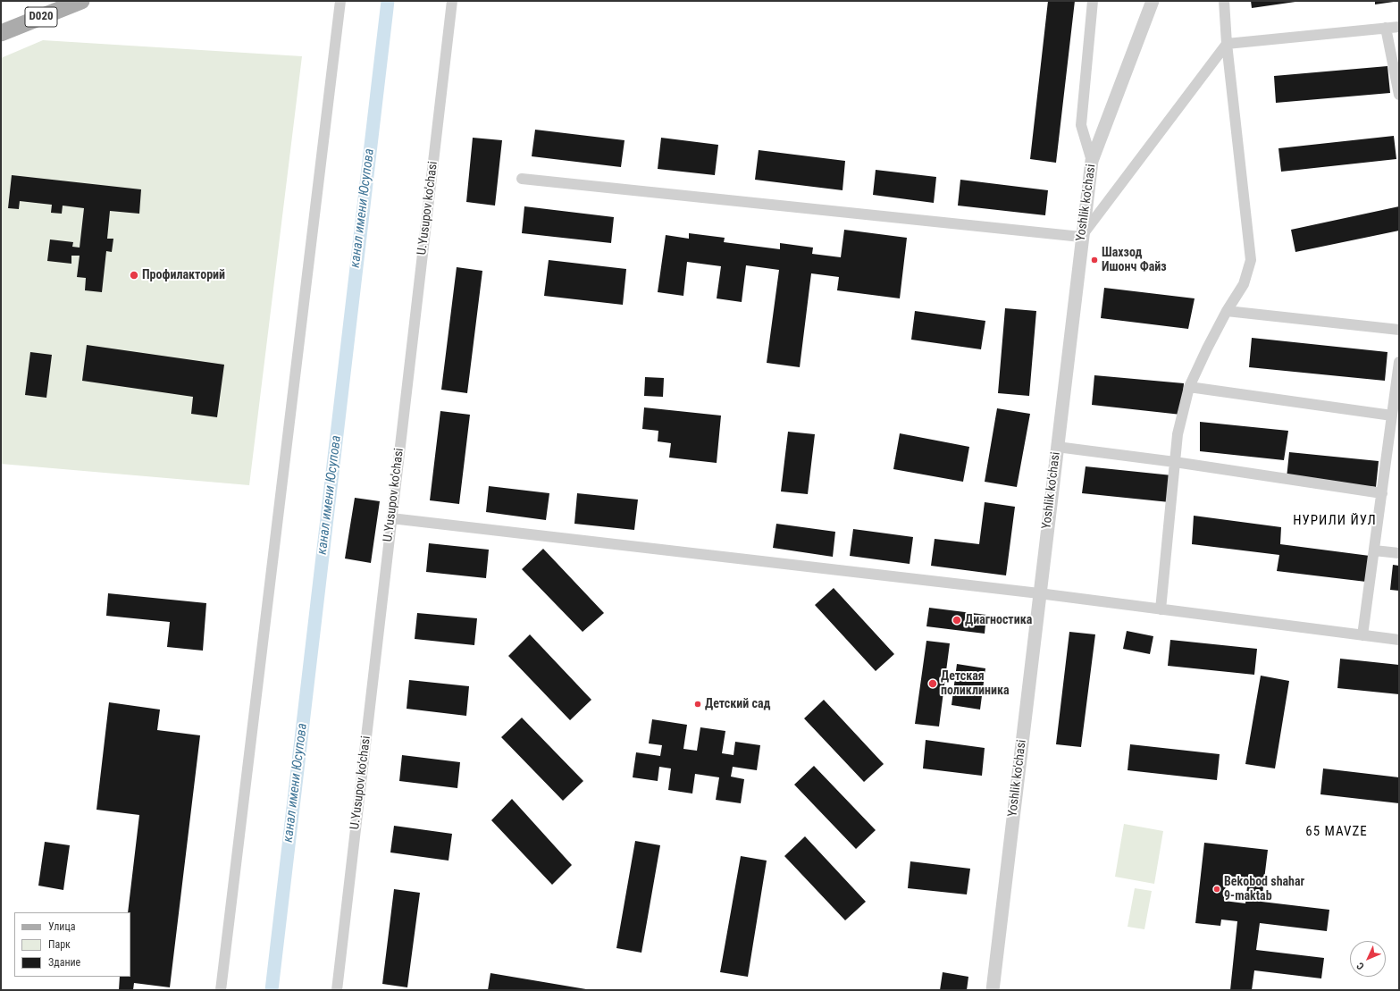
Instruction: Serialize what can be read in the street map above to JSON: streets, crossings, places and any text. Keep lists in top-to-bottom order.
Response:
{
  "streets": {
    "main road": ["D020"],
    "street": ["Yoshlik ko'chasi", "U.Yusupov ko'chasi"]
  },
  "districts": ["НУРИЛИ ЙУЛ", "65 MAVZE"],
  "water": ["канал имени Юсупова"],
  "places": [
    "Шахзод Ишонч Файз",
    "Профилакторий",
    "Диагностика",
    "Детская поликлиника",
    "Детский сад",
    "Bekobod shahar 9-maktab"
  ],
  "legend": ["Улица", "Парк", "Здание"],
  "north": "bottom left"
}
